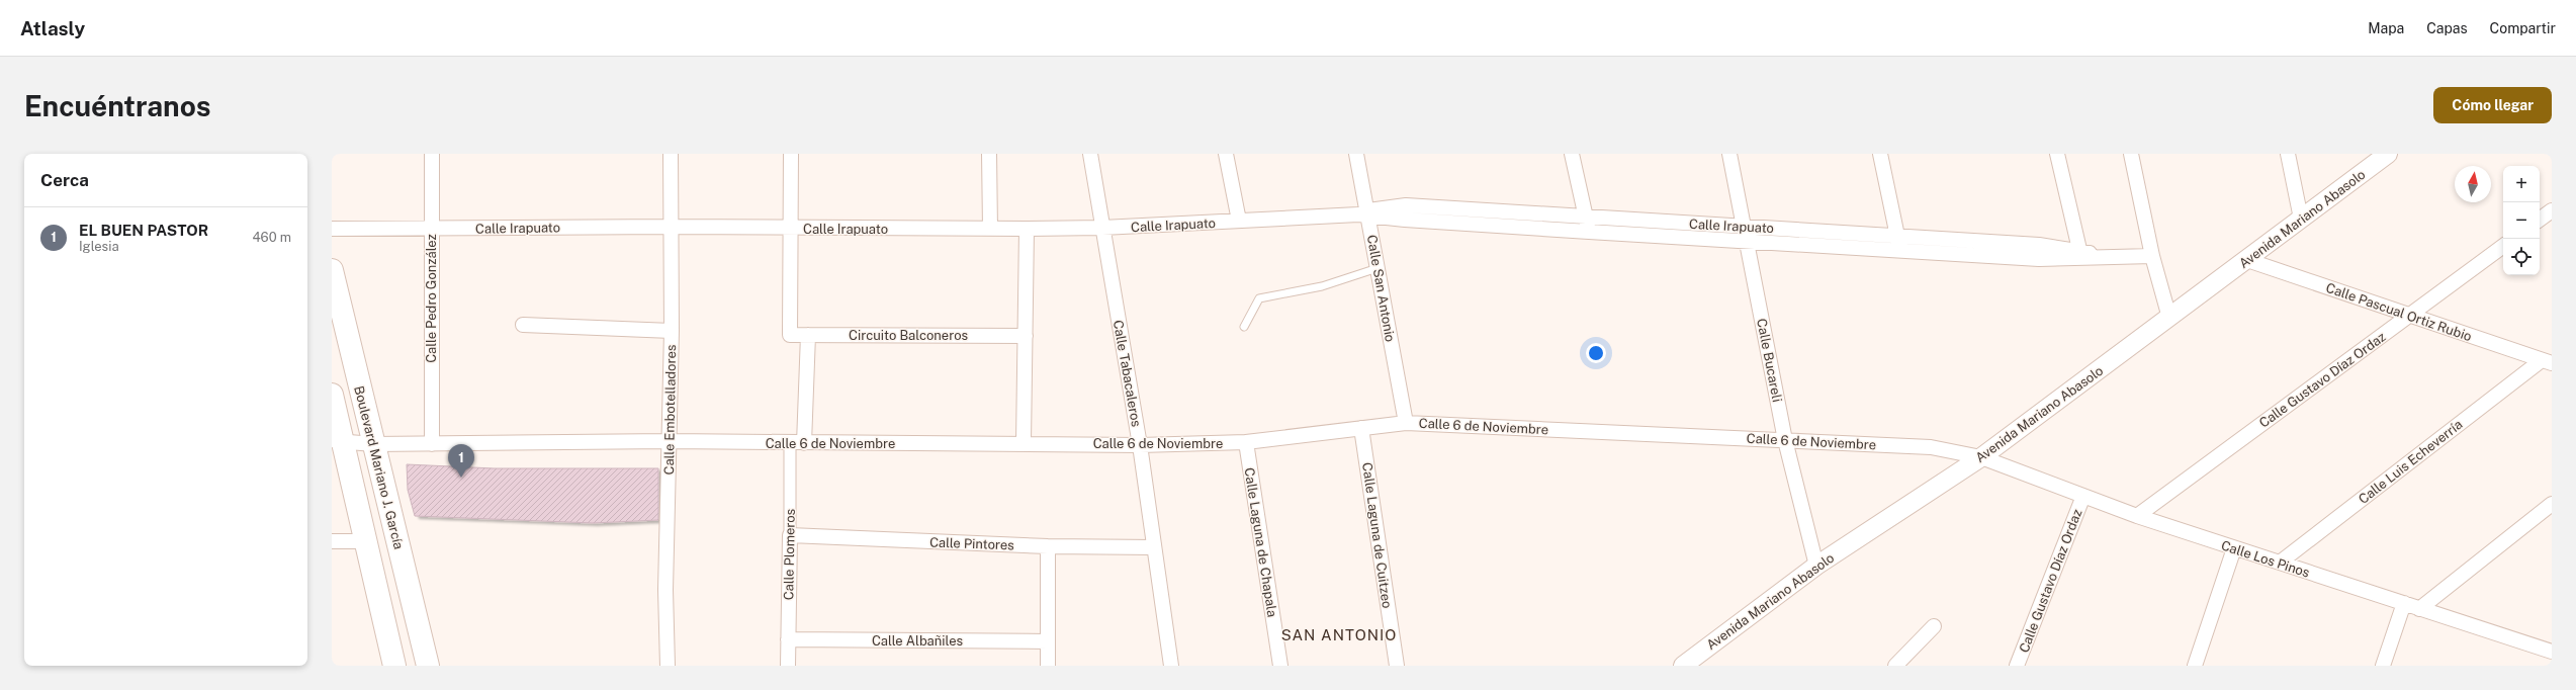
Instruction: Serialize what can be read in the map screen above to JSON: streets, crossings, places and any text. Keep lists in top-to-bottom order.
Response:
{
  "streets": {
    "main road": ["Boulevard Mariano J. García"],
    "street": [
      "Avenida Mariano Abasolo",
      "Calle Irapuato",
      "Calle San Antonio",
      "Calle Pedro González",
      "Calle Pascual Ortiz Rubio",
      "Circuito Balconeros",
      "Calle Bucareli",
      "Calle Tabacaleros",
      "Calle Gustavo Díaz Ordaz",
      "Calle Embotelladores",
      "Calle 6 de Noviembre",
      "Calle Luis Echeverría",
      "Calle Laguna de Cuitzeo",
      "Calle Laguna de Chapala",
      "Calle Pintores",
      "Calle Plomeros",
      "Calle Los Pinos",
      "Calle Albañiles"
    ]
  },
  "crossings": [
    ["Avenida Mariano Abasolo", "Calle Pascual Ortiz Rubio"],
    ["Avenida Mariano Abasolo", "Calle Bucareli"],
    ["Avenida Mariano Abasolo", "Calle 6 de Noviembre"],
    ["Avenida Mariano Abasolo", "Calle Los Pinos"],
    ["Calle Irapuato", "Calle San Antonio"],
    ["Calle Irapuato", "Calle Pedro González"],
    ["Calle Irapuato", "Circuito Balconeros"],
    ["Calle Irapuato", "Calle Bucareli"],
    ["Calle Irapuato", "Calle Tabacaleros"],
    ["Calle Irapuato", "Calle Embotelladores"],
    ["Calle San Antonio", "Calle 6 de Noviembre"],
    ["Calle Pedro González", "Calle 6 de Noviembre"],
    ["Calle Pascual Ortiz Rubio", "Calle Gustavo Díaz Ordaz"],
    ["Calle Pascual Ortiz Rubio", "Calle Luis Echeverría"],
    ["Circuito Balconeros", "Calle Plomeros"],
    ["Calle Bucareli", "Calle 6 de Noviembre"],
    ["Calle Tabacaleros", "Calle 6 de Noviembre"],
    ["Calle Tabacaleros", "Calle Pintores"],
    ["Calle Gustavo Díaz Ordaz", "Calle Los Pinos"],
    ["Calle Embotelladores", "Calle 6 de Noviembre"],
    ["Calle 6 de Noviembre", "Boulevard Mariano J. García"],
    ["Calle 6 de Noviembre", "Calle Laguna de Cuitzeo"],
    ["Calle 6 de Noviembre", "Calle Laguna de Chapala"],
    ["Calle 6 de Noviembre", "Calle Plomeros"],
    ["Calle 6 de Noviembre", "Calle Los Pinos"],
    ["Calle Luis Echeverría", "Calle Los Pinos"],
    ["Calle Pintores", "Calle Plomeros"],
    ["Calle Plomeros", "Calle Albañiles"]
  ],
  "districts": ["SAN ANTONIO"],
  "north": "top",
  "page": {
    "header": "Atlasly",
    "nav": ["Mapa", "Capas", "Compartir"],
    "buttons": "Cómo llegar",
    "title": "Encuéntranos",
    "heading": "Cerca",
    "map_buttons": ["+", "−"],
    "list": [
      {
        "mark": "1",
        "name": "EL BUEN PASTOR",
        "note": "Iglesia",
        "value": "460 m"
      }
    ],
    "pins": "1"
  }
}
